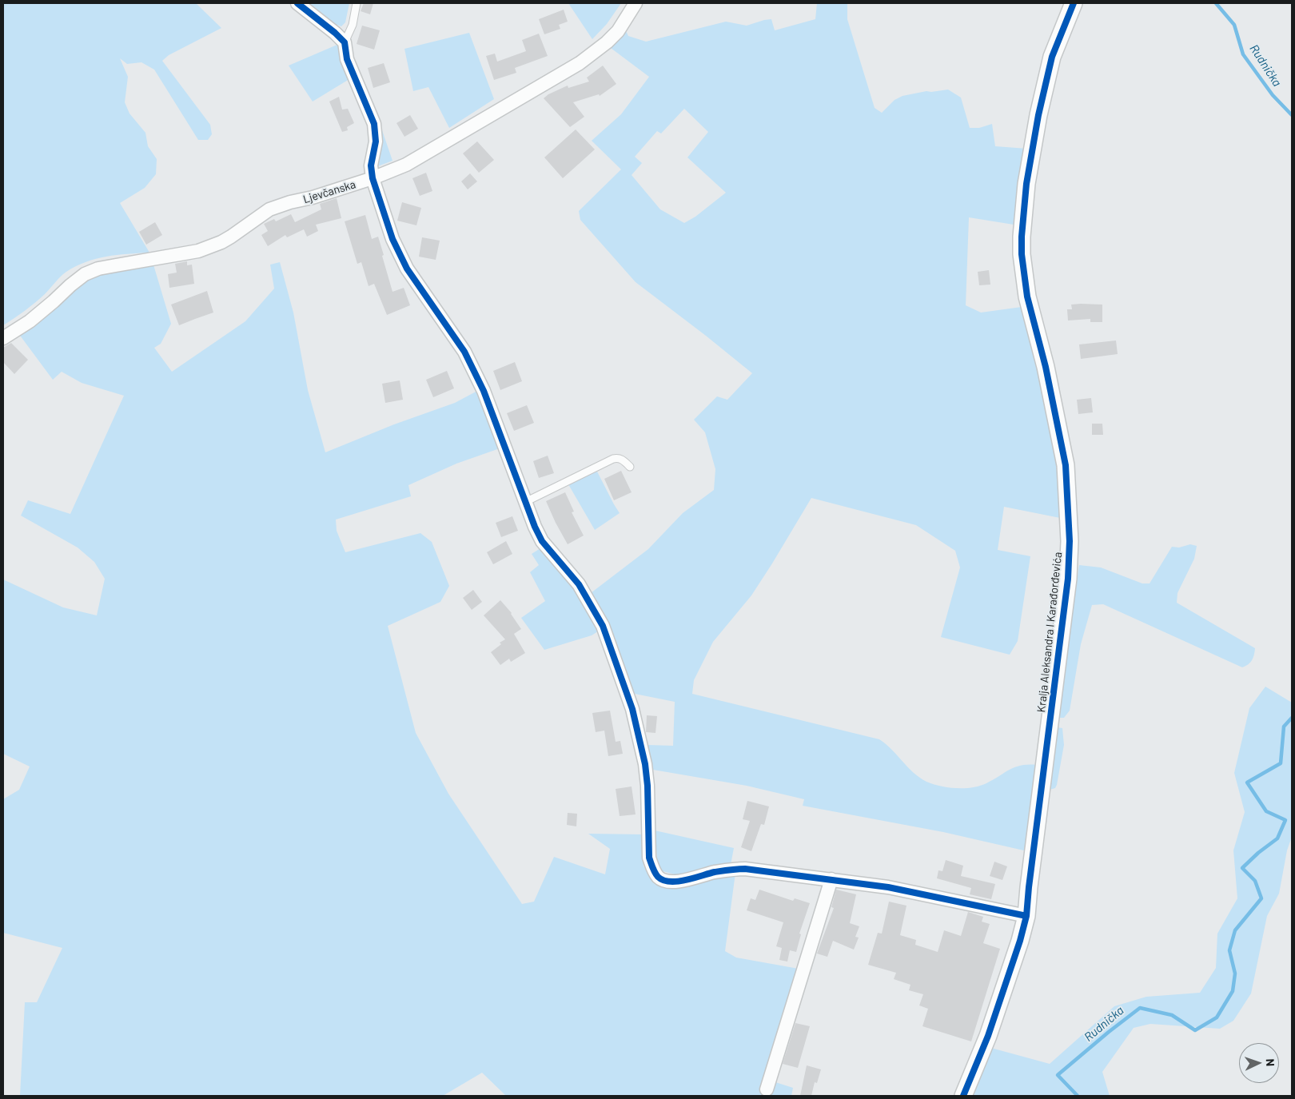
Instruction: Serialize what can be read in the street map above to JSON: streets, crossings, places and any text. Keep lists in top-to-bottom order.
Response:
{
  "streets": {
    "street": ["Ljevčanska", "Kralja Aleksandra I Karađorđevića"]
  },
  "water": ["Rudnička"],
  "north": "right"
}
